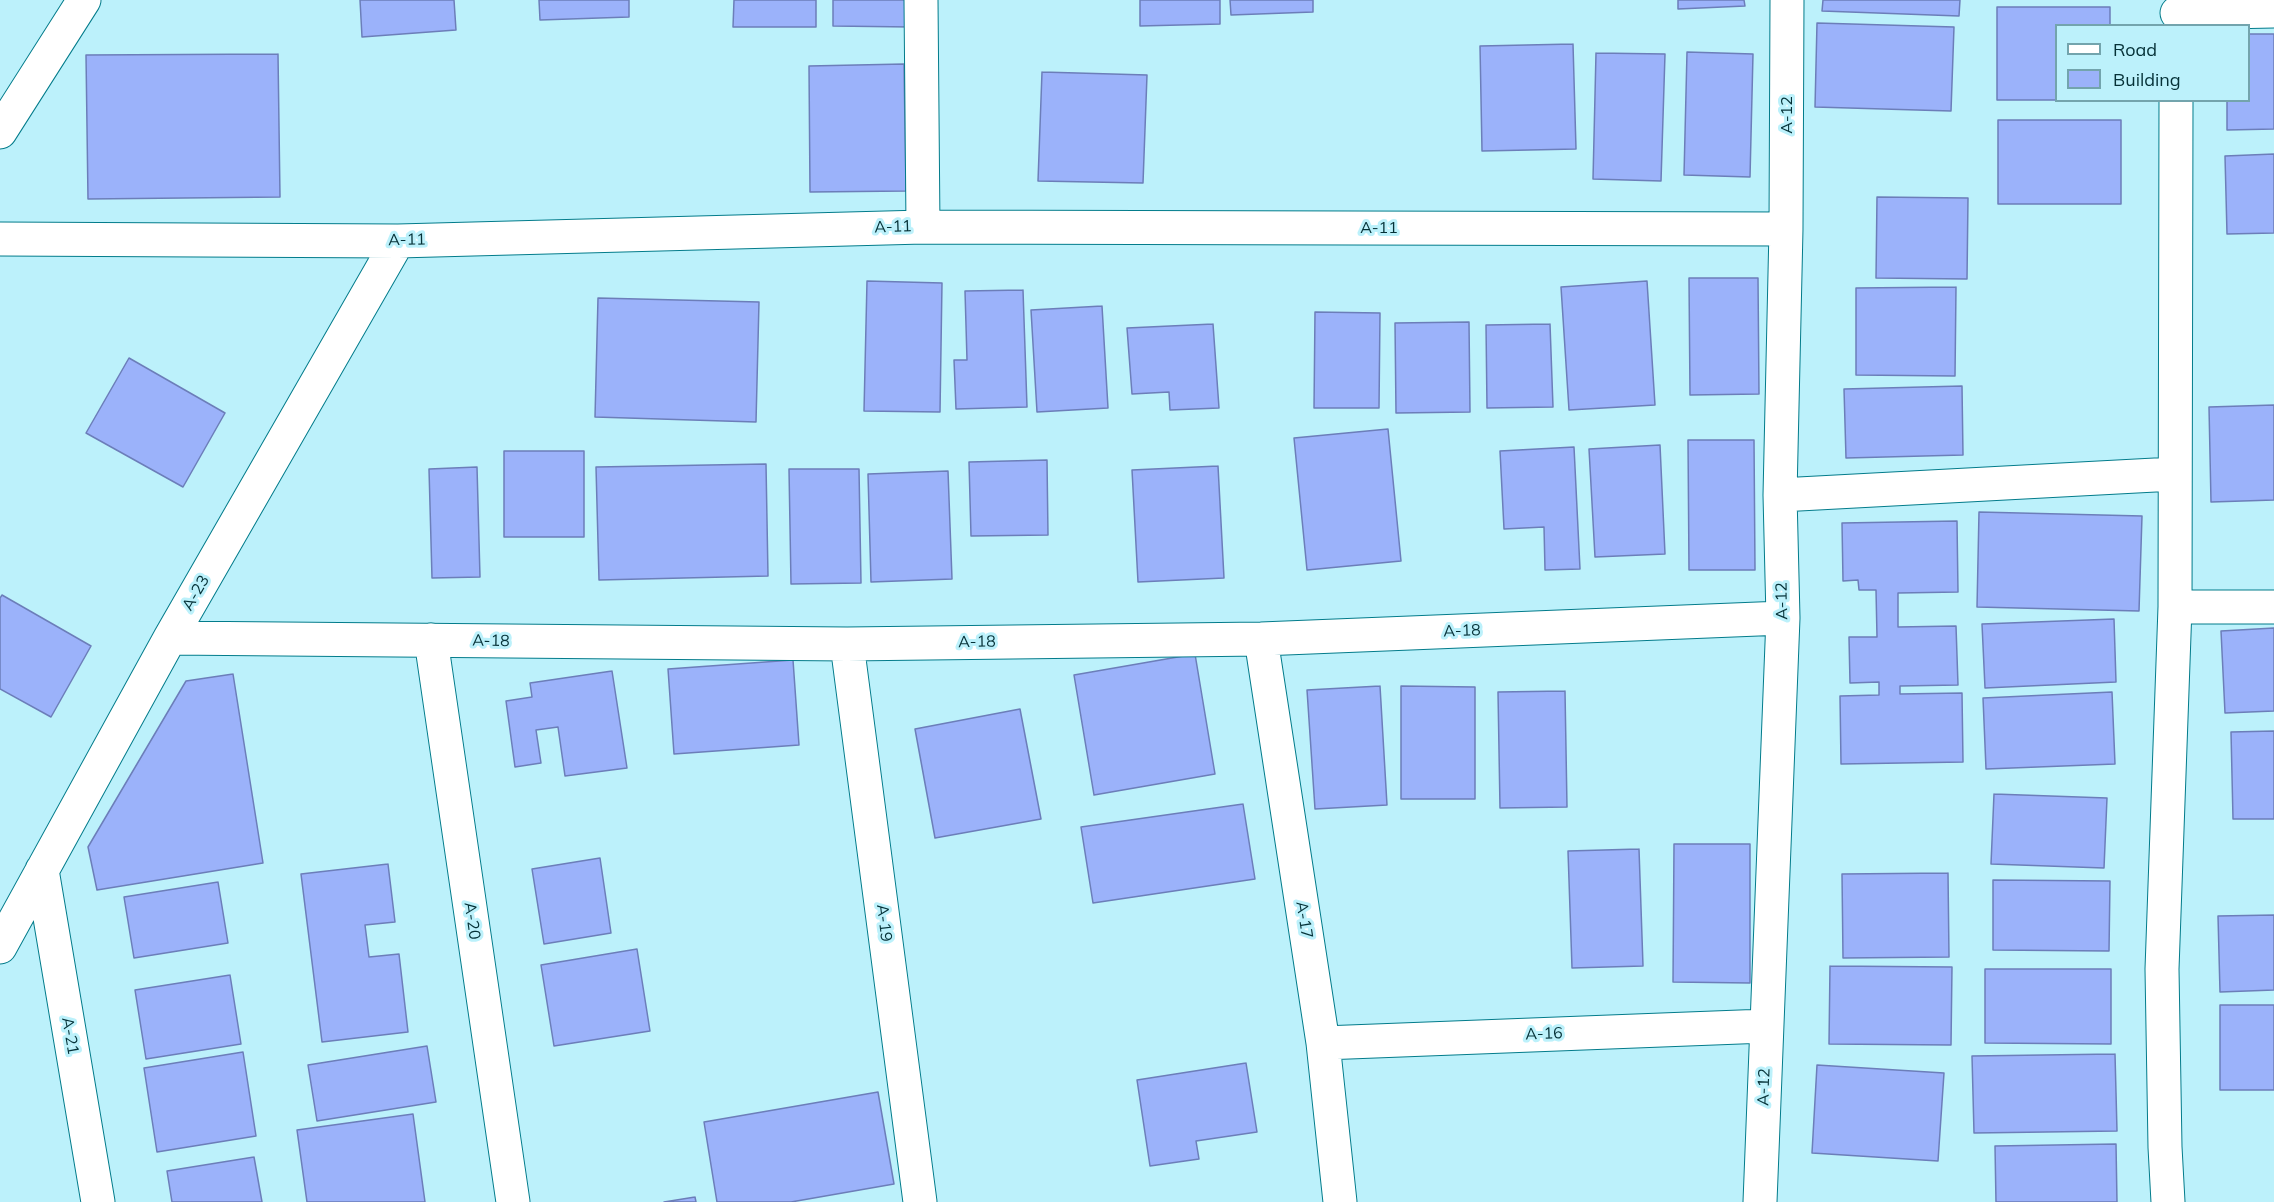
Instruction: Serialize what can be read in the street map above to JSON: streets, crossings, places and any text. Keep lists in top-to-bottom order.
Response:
{
  "streets": {
    "street": [
      "A-12",
      "A-11",
      "A-23",
      "A-18",
      "A-17",
      "A-20",
      "A-19",
      "A-16",
      "A-21"
    ]
  },
  "crossings": [
    ["A-12", "A-11"],
    ["A-12", "A-18"],
    ["A-12", "A-16"],
    ["A-11", "A-23"],
    ["A-23", "A-18"],
    ["A-23", "A-21"],
    ["A-18", "A-17"],
    ["A-18", "A-20"],
    ["A-18", "A-19"],
    ["A-17", "A-16"]
  ],
  "legend": ["Road", "Building"]
}
